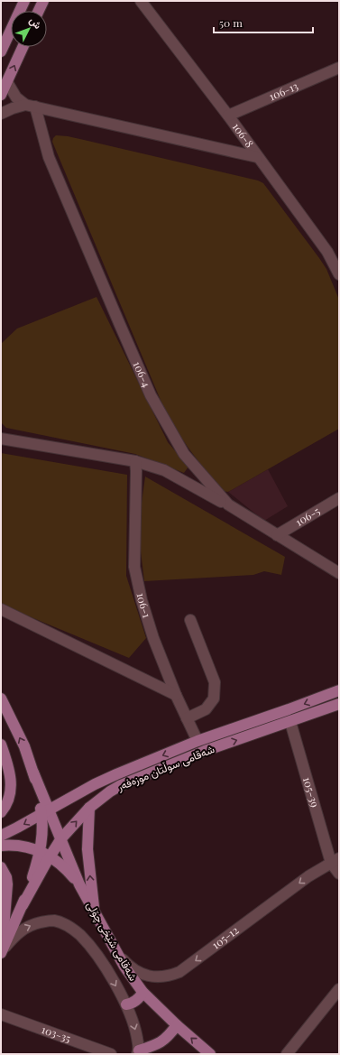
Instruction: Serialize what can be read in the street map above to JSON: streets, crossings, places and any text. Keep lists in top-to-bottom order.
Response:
{
  "streets": {
    "main road": ["شەقامی سوڵتان موزەفەر", "شەقامی شێخی چۆلی"],
    "street": [
      "106-13",
      "106-8",
      "106-4",
      "106-5",
      "106-1",
      "105-39",
      "105-12",
      "103-35"
    ]
  },
  "crossings": [
    ["106-13", "106-8"],
    ["106-4", "106-5"],
    ["106-1", "شەقامی سوڵتان موزەفەر"],
    ["شەقامی سوڵتان موزەفەر", "105-39"],
    ["شەقامی سوڵتان موزەفەر", "شەقامی شێخی چۆلی"],
    ["105-39", "105-12"],
    ["105-12", "شەقامی شێخی چۆلی"]
  ],
  "one_way": ["105-12"],
  "scale_bar": "50 m",
  "north": "top right"
}
